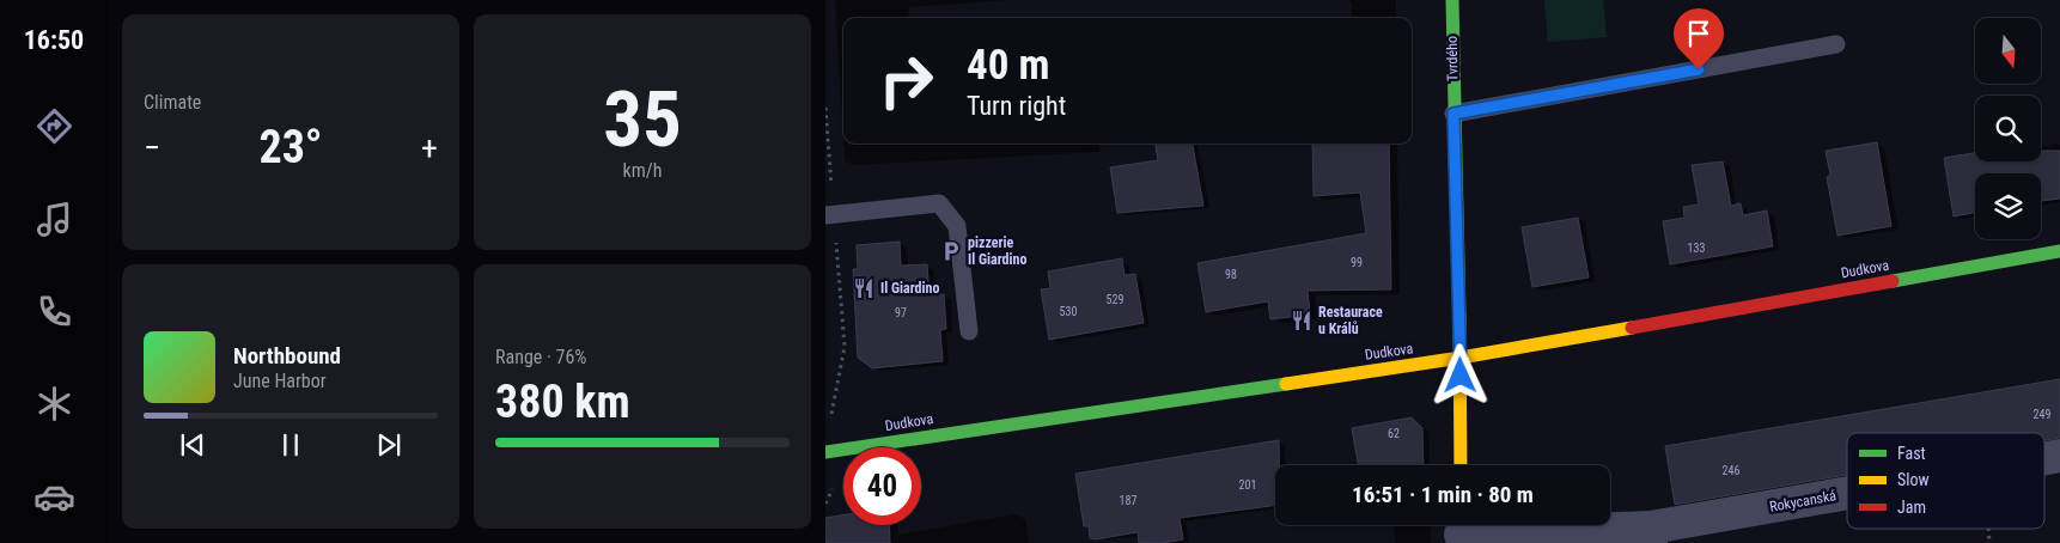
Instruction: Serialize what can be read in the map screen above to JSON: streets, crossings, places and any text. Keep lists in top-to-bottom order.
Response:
{
  "streets": {
    "street": ["Tvrdého", "Dudkova", "Rokycanská"]
  },
  "crossings": [
    ["Tvrdého", "Dudkova"]
  ],
  "places": {
    "parking": ["pizzerie Il Giardino"],
    "restaurant": ["Il Giardino", "Restaurace u Králů"]
  },
  "house_numbers": [
    "133",
    "99",
    "98",
    "529",
    "530",
    "97",
    "249",
    "62",
    "246",
    "201",
    "187"
  ],
  "legend": ["Fast", "Slow", "Jam"],
  "north": "bottom",
  "page": {
    "tabs": "16:50",
    "tile": [
      "Climate",
      ["35", "km/h"],
      ["Range · 76%", "380 km"]
    ],
    "turn": ["40 m", "Turn right"],
    "heat": ["−", "23°", "+"],
    "song": ["Northbound", "June Harbor"],
    "limit": "40",
    "trip": "16:51 · 1 min · 80 m"
  }
}
